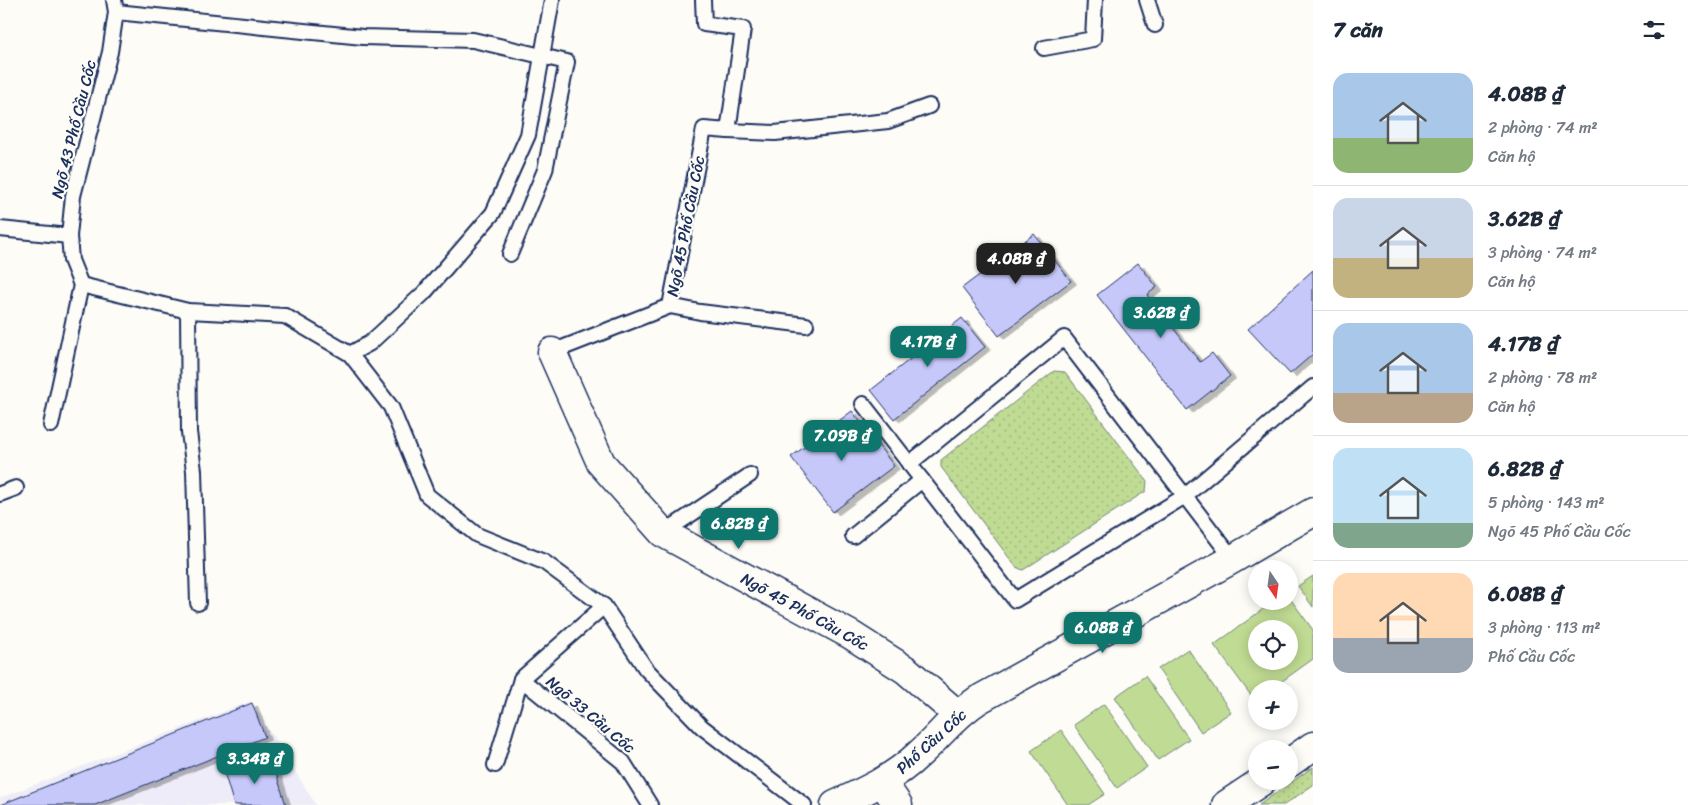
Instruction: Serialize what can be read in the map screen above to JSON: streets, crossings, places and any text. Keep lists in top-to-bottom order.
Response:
{
  "streets": {
    "street": ["Ngõ 45 Phố Cầu Cốc", "Phố Cầu Cốc"],
    "lane": ["Ngõ 43 Phố Cầu Cốc", "Ngõ 33 Cầu Cốc"]
  },
  "crossings": [
    ["Ngõ 45 Phố Cầu Cốc", "Phố Cầu Cốc"]
  ],
  "north": "bottom",
  "page": {
    "heading": "7 căn",
    "list": [
      {
        "name": "4.08B ₫",
        "note": "2 phòng · 74 m² · Căn hộ"
      },
      {
        "name": "3.62B ₫",
        "note": "3 phòng · 74 m² · Căn hộ"
      },
      {
        "name": "4.17B ₫",
        "note": "2 phòng · 78 m² · Căn hộ"
      },
      {
        "name": "6.82B ₫",
        "note": "5 phòng · 143 m² · Ngõ 45 Phố Cầu Cốc"
      },
      {
        "name": "6.08B ₫",
        "note": "3 phòng · 113 m² · Phố Cầu Cốc"
      }
    ],
    "price": [
      "4.08B ₫",
      "3.62B ₫",
      "4.17B ₫",
      "7.09B ₫",
      "6.82B ₫",
      "6.08B ₫",
      "3.34B ₫"
    ],
    "map_buttons": ["+", "−"]
  }
}
